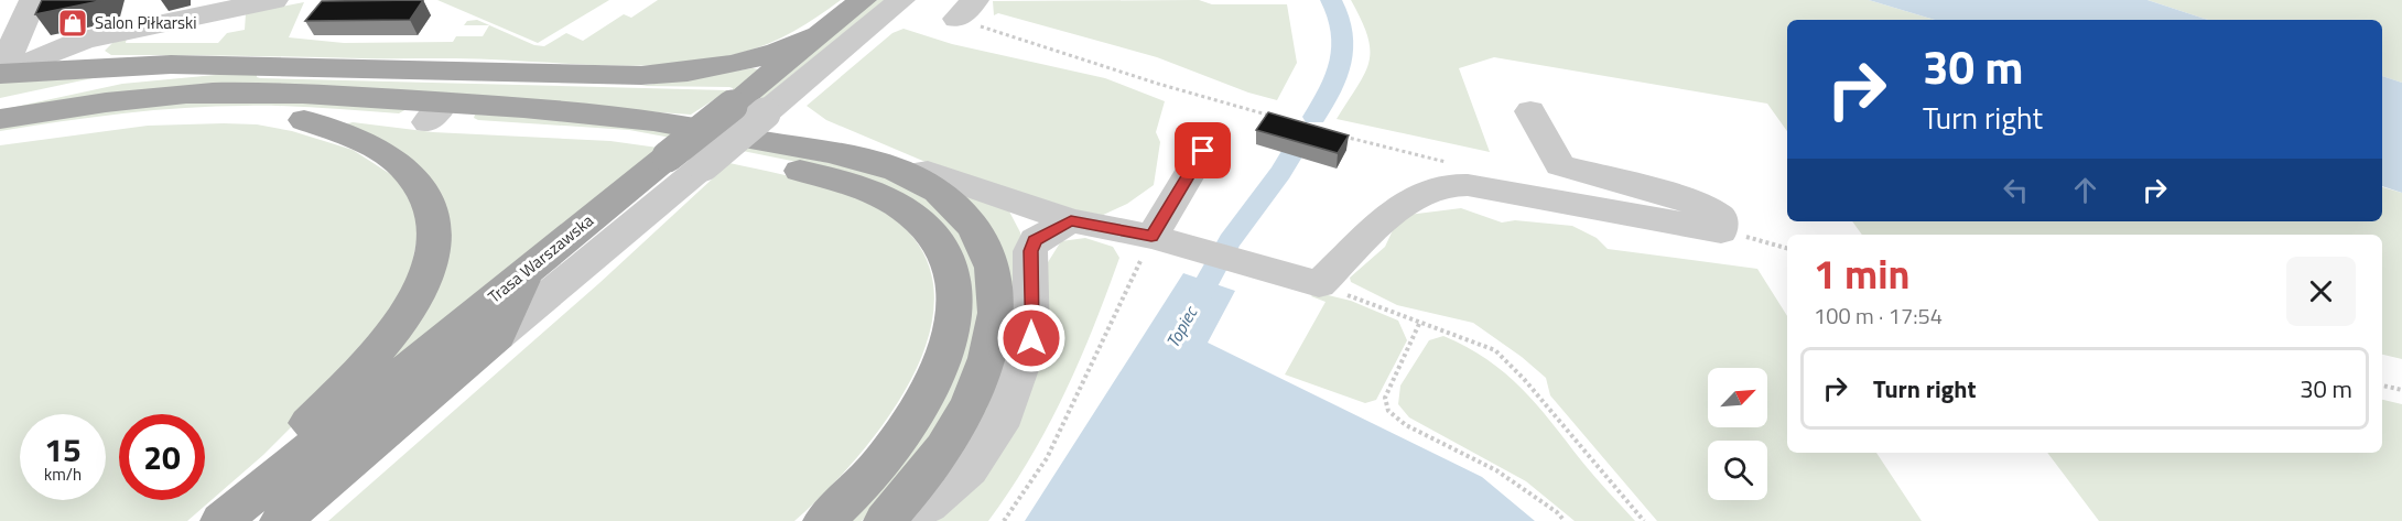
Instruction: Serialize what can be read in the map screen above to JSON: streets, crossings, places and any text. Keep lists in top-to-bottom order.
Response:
{
  "streets": {
    "main road": ["Trasa Warszawska"]
  },
  "water": ["Topiec"],
  "places": {
    "shop": ["Salon Piłkarski"]
  },
  "north": "top right",
  "page": {
    "turn": ["30 m", "Turn right"],
    "heading": ["1 min", "100 m · 17:54"],
    "list": [
      {
        "name": "Turn right",
        "value": "30 m"
      }
    ],
    "speed": "15 km/h",
    "limit": "20"
  }
}
